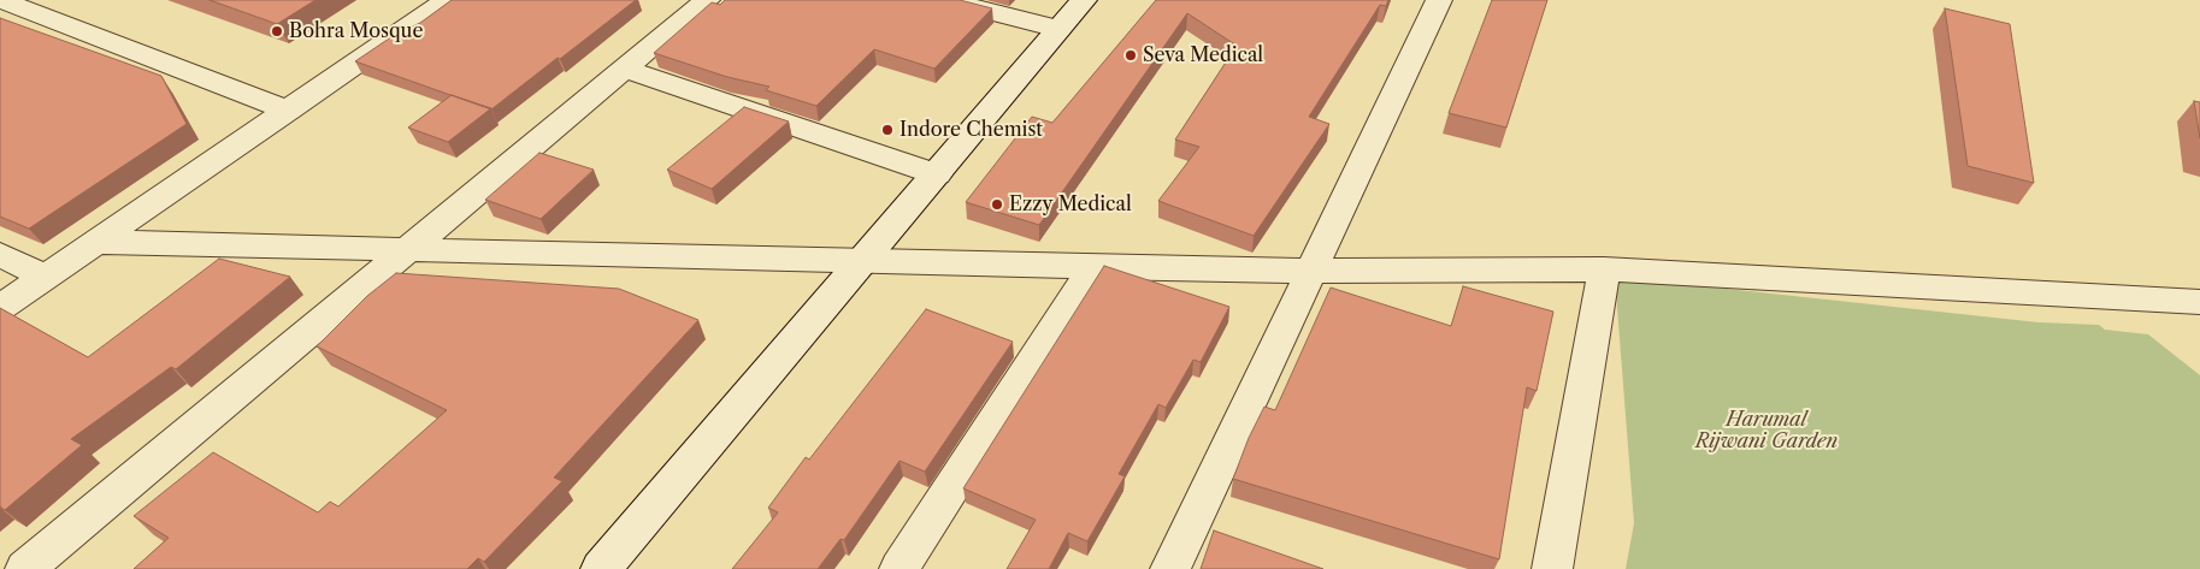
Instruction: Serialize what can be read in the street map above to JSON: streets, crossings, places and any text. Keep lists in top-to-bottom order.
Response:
{
  "parks": ["Harumal Rijwani Garden"],
  "places": [
    "Bohra Mosque",
    "Seva Medical",
    "Indore Chemist",
    "Ezzy Medical"
  ]
}
